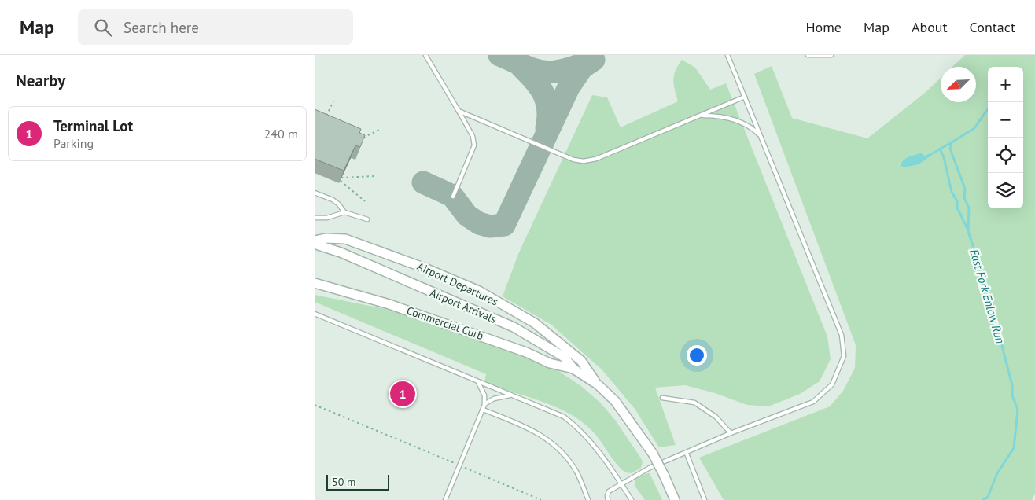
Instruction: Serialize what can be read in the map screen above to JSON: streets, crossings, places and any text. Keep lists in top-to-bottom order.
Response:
{
  "streets": {
    "street": ["Airport Departures", "Airport Arrivals", "Commercial Curb"]
  },
  "crossings": [
    ["Airport Departures", "Airport Arrivals"],
    ["Airport Arrivals", "Commercial Curb"]
  ],
  "water": ["East Fork Enlow Run"],
  "scale_bar": "50 m",
  "north": "bottom left",
  "page": {
    "header": "Map",
    "search": "Search here",
    "nav": [
      "Home",
      "Map",
      "About",
      "Contact"
    ],
    "heading": "Nearby",
    "map_buttons": ["+", "−"],
    "list": [
      {
        "mark": "1",
        "name": "Terminal Lot",
        "note": "Parking",
        "value": "240 m"
      }
    ],
    "pins": "1",
    "scale": "50 m"
  }
}
